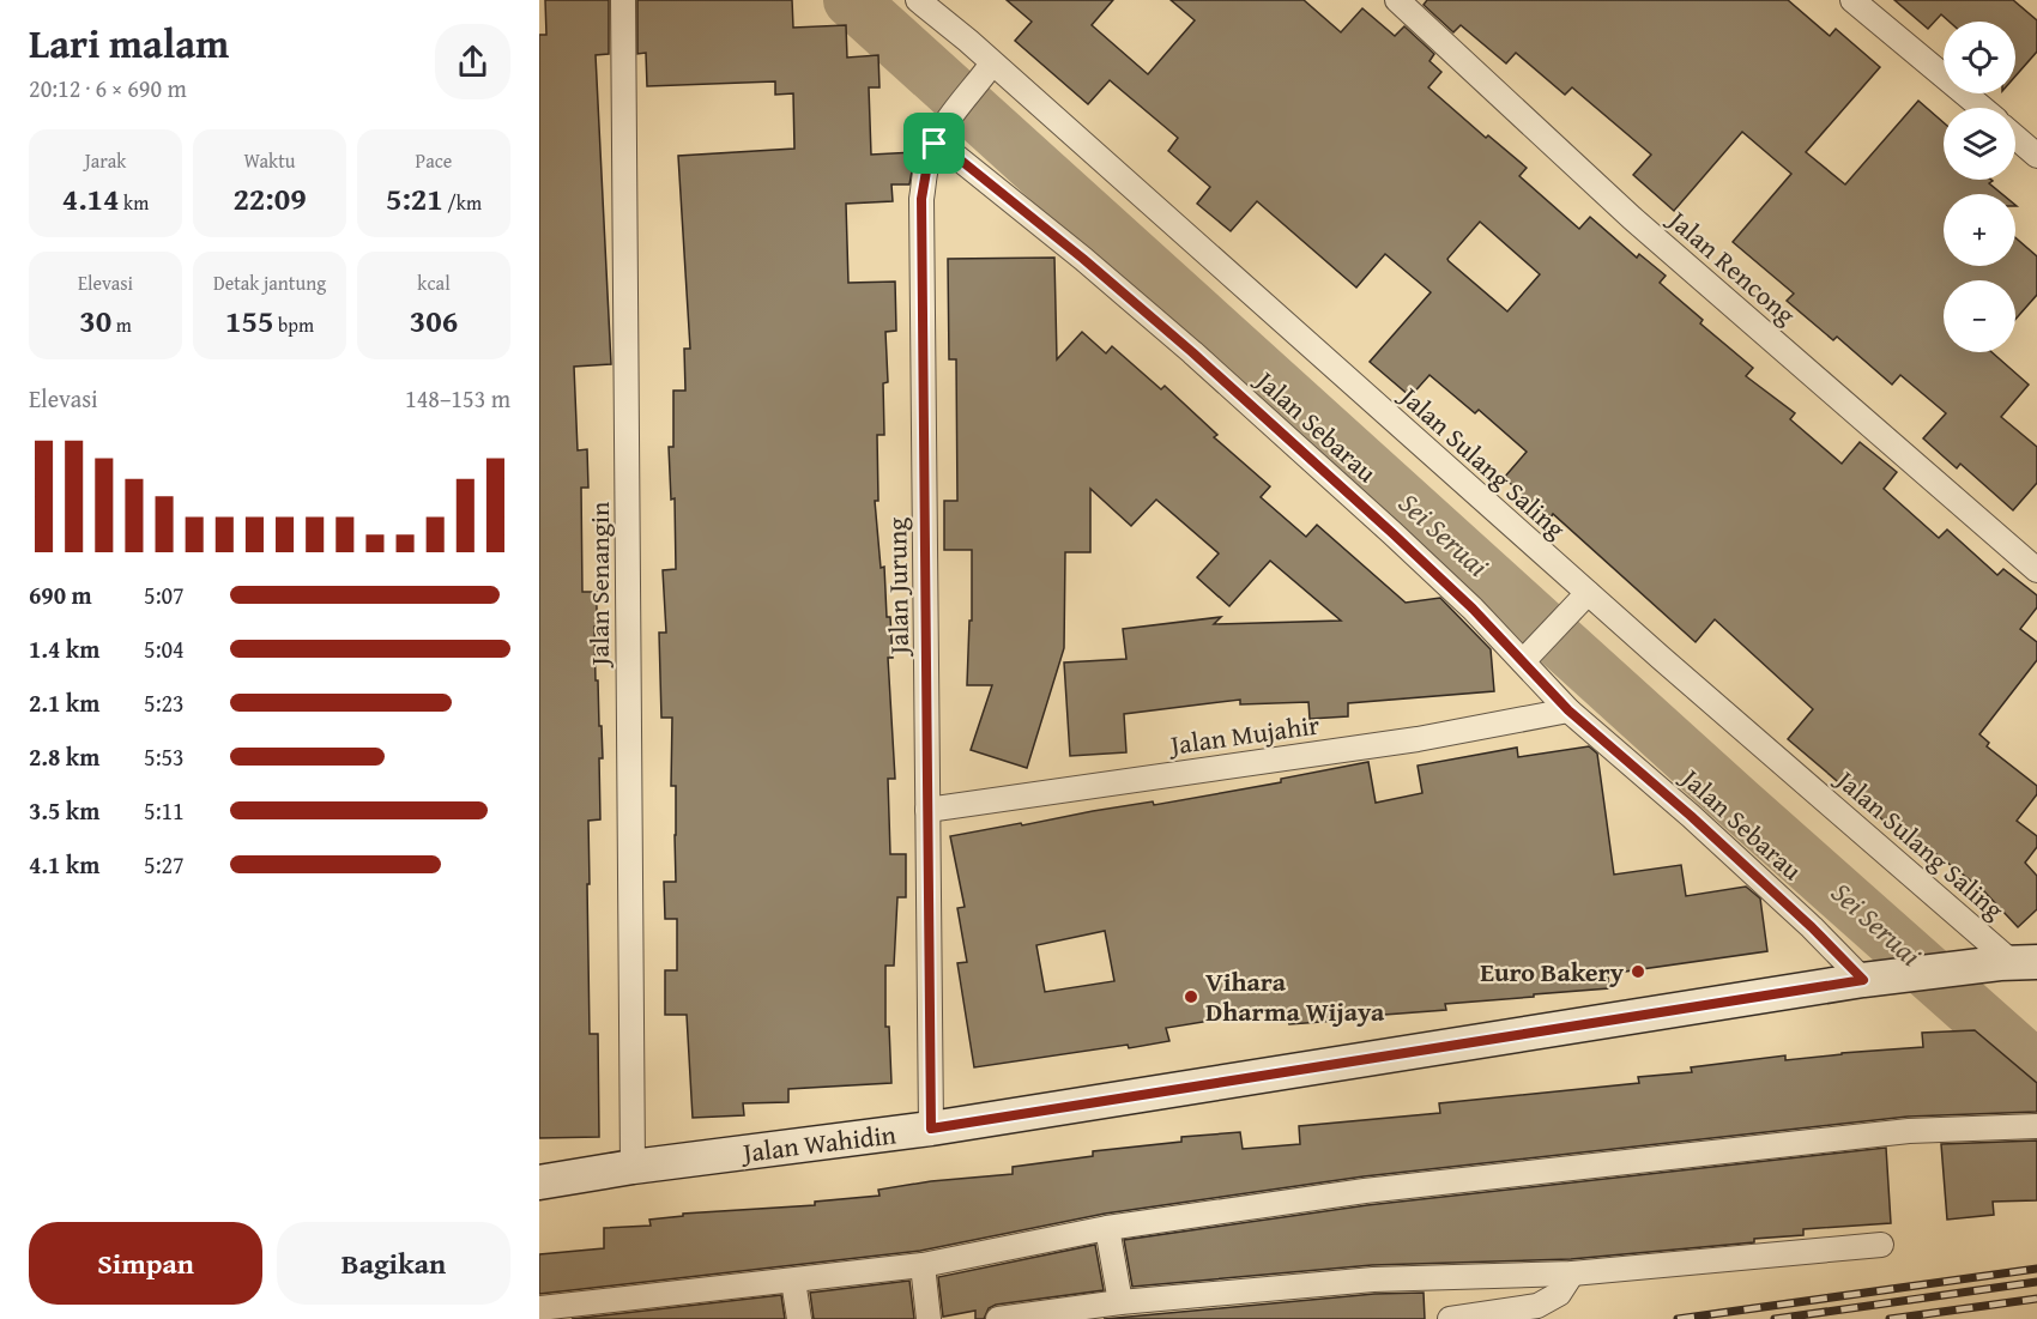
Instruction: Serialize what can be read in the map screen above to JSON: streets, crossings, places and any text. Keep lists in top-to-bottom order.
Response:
{
  "streets": {
    "street": [
      "Jalan Rencong",
      "Jalan Sebarau",
      "Jalan Sulang Saling",
      "Jalan Senangin",
      "Jalan Jurung",
      "Jalan Mujahir",
      "Jalan Wahidin"
    ]
  },
  "crossings": [
    ["Jalan Sebarau", "Jalan Jurung"],
    ["Jalan Sebarau", "Jalan Mujahir"],
    ["Jalan Sebarau", "Jalan Wahidin"],
    ["Jalan Sulang Saling", "Jalan Jurung"],
    ["Jalan Sulang Saling", "Jalan Wahidin"],
    ["Jalan Senangin", "Jalan Wahidin"],
    ["Jalan Jurung", "Jalan Mujahir"],
    ["Jalan Jurung", "Jalan Wahidin"]
  ],
  "water": ["Sei Seruai"],
  "places": ["Euro Bakery", "Vihara Dharma Wijaya"],
  "page": {
    "heading": ["Lari malam", "20:12 · 6 × 690 m"],
    "map_buttons": ["+", "−"],
    "stats": [
      ["Jarak", "4.14 km"],
      ["Waktu", "22:09"],
      ["Pace", "5:21 /km"],
      ["Elevasi", "30 m"],
      ["Detak jantung", "155 bpm"],
      ["kcal", "306"]
    ],
    "chart": ["Elevasi", "148–153 m"],
    "list": [
      {
        "name": "690 m",
        "note": "5:07"
      },
      {
        "name": "1.4 km",
        "note": "5:04"
      },
      {
        "name": "2.1 km",
        "note": "5:23"
      },
      {
        "name": "2.8 km",
        "note": "5:53"
      },
      {
        "name": "3.5 km",
        "note": "5:11"
      },
      {
        "name": "4.1 km",
        "note": "5:27"
      }
    ],
    "buttons": ["Simpan", "Bagikan"]
  }
}
